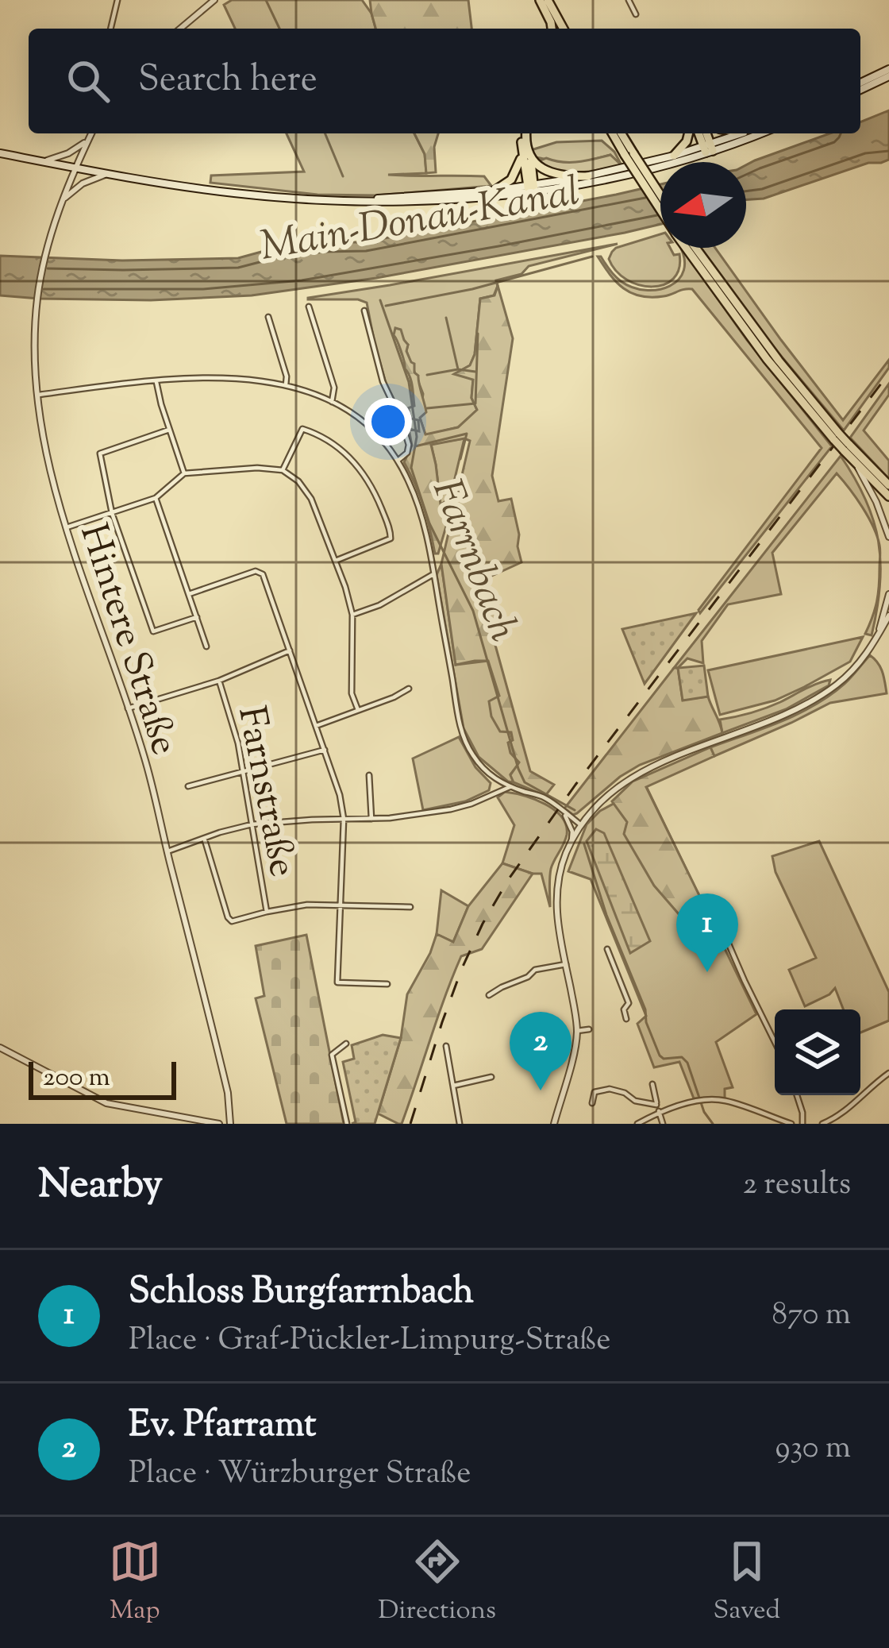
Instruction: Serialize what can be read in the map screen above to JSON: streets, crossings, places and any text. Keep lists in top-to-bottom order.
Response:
{
  "streets": {
    "street": ["Hintere Straße", "Farnstraße"]
  },
  "water": ["Main-Donau-Kanal", "Farrnbach"],
  "scale_bar": "200 m",
  "north": "left",
  "page": {
    "search": "Search here",
    "pins": ["1", "2"],
    "scale": "200 m",
    "heading": ["Nearby", "2 results"],
    "list": [
      {
        "mark": "1",
        "name": "Schloss Burgfarrnbach",
        "note": "Place · Graf-Pückler-Limpurg-Straße",
        "value": "870 m"
      },
      {
        "mark": "2",
        "name": "Ev. Pfarramt",
        "note": "Place · Würzburger Straße",
        "value": "930 m"
      }
    ],
    "nav": ["Map", "Directions", "Saved"]
  }
}
